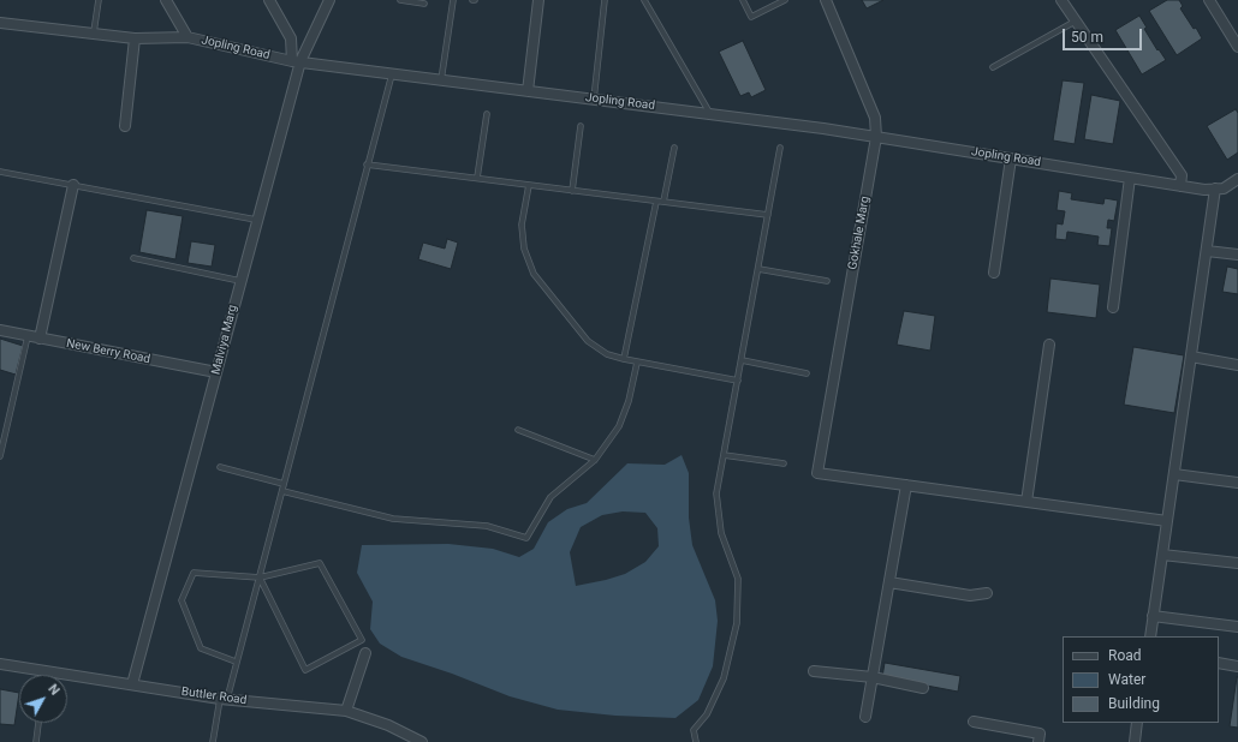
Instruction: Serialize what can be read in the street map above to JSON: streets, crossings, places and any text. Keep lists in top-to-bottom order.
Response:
{
  "streets": {
    "street": [
      "Jopling Road",
      "Gokhale Marg",
      "Malviya Marg",
      "New Berry Road",
      "Buttler Road"
    ]
  },
  "crossings": [
    ["Jopling Road", "Gokhale Marg"],
    ["Jopling Road", "Malviya Marg"],
    ["Malviya Marg", "New Berry Road"],
    ["Malviya Marg", "Buttler Road"]
  ],
  "legend": ["Road", "Water", "Building"],
  "scale_bar": "50 m",
  "north": "top right"
}
